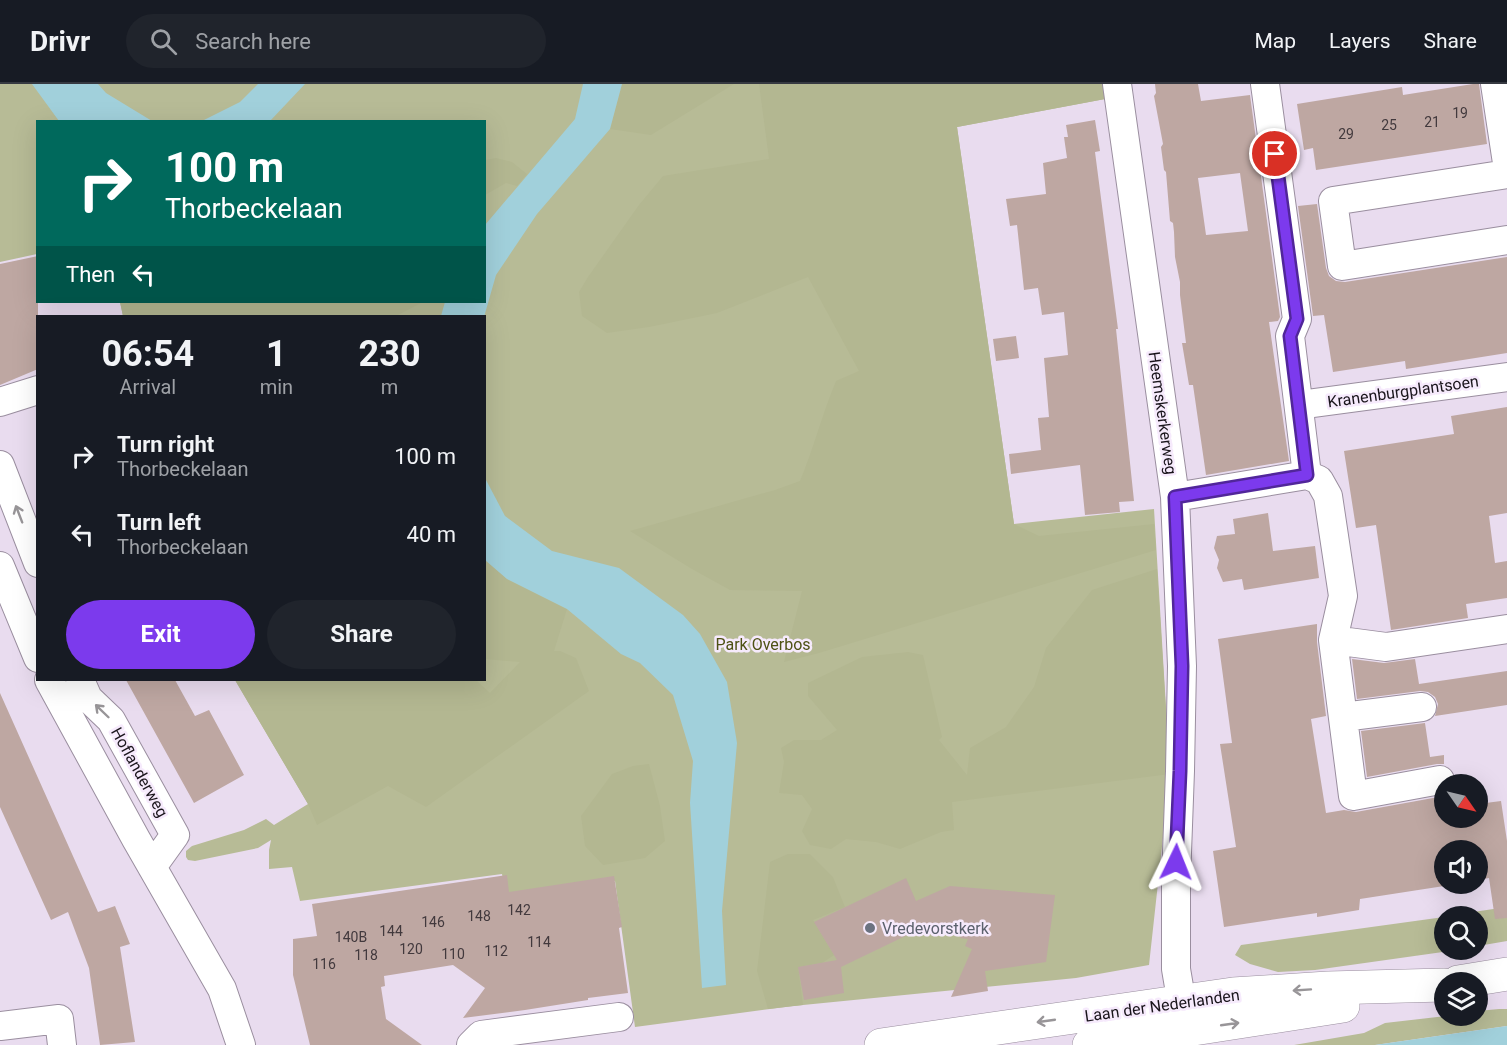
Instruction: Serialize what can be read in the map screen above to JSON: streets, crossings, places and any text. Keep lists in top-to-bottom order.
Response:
{
  "streets": {
    "main road": ["Laan der Nederlanden"],
    "street": ["Kranenburgplantsoen", "Heemskerkerweg", "Hoflanderweg"]
  },
  "crossings": [
    ["Heemskerkerweg", "Laan der Nederlanden"]
  ],
  "parks": ["Park Overbos"],
  "places": ["Vredevorstkerk"],
  "house_numbers": [
    "19",
    "21",
    "25",
    "29",
    "142",
    "148",
    "146",
    "144",
    "140B",
    "114",
    "120",
    "112",
    "110",
    "118",
    "116"
  ],
  "north": "bottom right",
  "page": {
    "header": "Drivr",
    "search": "Search here",
    "nav": ["Map", "Layers", "Share"],
    "turn": ["100 m", "Thorbeckelaan"],
    "then": "Then",
    "eta": [
      "06:54",
      "Arrival",
      "1",
      "min",
      "230",
      "m"
    ],
    "list": [
      {
        "name": "Turn right",
        "note": "Thorbeckelaan",
        "value": "100 m"
      },
      {
        "name": "Turn left",
        "note": "Thorbeckelaan",
        "value": "40 m"
      }
    ],
    "buttons": ["Exit", "Share"]
  }
}
